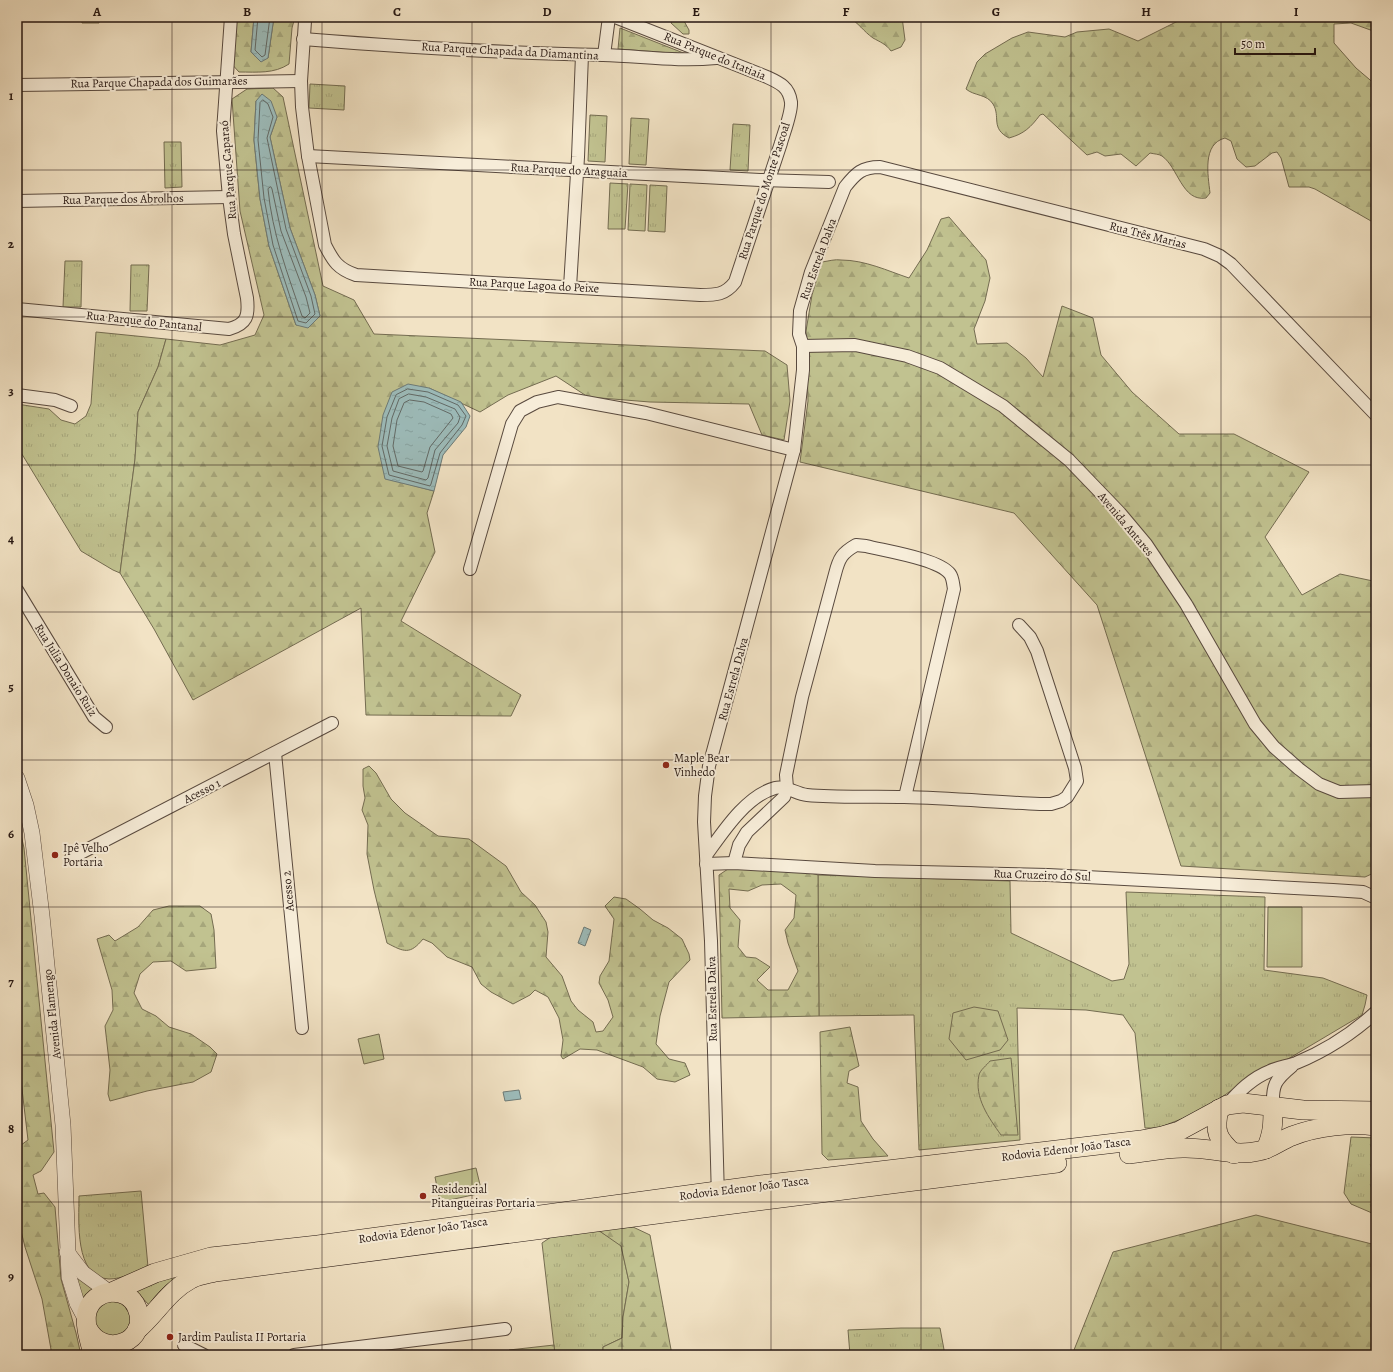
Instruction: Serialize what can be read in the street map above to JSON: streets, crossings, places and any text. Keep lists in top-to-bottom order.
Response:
{
  "streets": {
    "main road": ["Rodovia Edenor João Tasca"],
    "street": [
      "Rua Parque Chapada da Diamantina",
      "Rua Parque do Itatiaia",
      "Rua Parque Chapada dos Guimarães",
      "Rua Parque Caparaó",
      "Rua Parque do Araguaia",
      "Rua Parque do Monte Pascoal",
      "Rua Parque dos Abrolhos",
      "Rua Três Marias",
      "Rua Estrela Dalva",
      "Rua Parque Lagoa do Peixe",
      "Rua Parque do Pantanal",
      "Avenida Antares",
      "Rua Julia Donaio Ruiz",
      "Acesso 1",
      "Rua Cruzeiro do Sul",
      "Acesso 2",
      "Avenida Flamengo"
    ]
  },
  "crossings": [
    ["Rua Parque Chapada da Diamantina", "Rua Parque do Itatiaia"],
    ["Rua Parque do Itatiaia", "Rua Parque do Monte Pascoal"],
    ["Rua Parque Chapada dos Guimarães", "Rua Parque Caparaó"],
    ["Rua Parque Caparaó", "Rua Parque dos Abrolhos"],
    ["Rua Parque Caparaó", "Rua Parque do Pantanal"],
    ["Rua Parque do Araguaia", "Rua Parque do Monte Pascoal"],
    ["Rua Parque do Araguaia", "Rua Parque Lagoa do Peixe"],
    ["Rua Parque do Monte Pascoal", "Rua Parque Lagoa do Peixe"],
    ["Rua Três Marias", "Rua Estrela Dalva"],
    ["Rua Estrela Dalva", "Avenida Antares"],
    ["Rua Estrela Dalva", "Rua Cruzeiro do Sul"],
    ["Rua Estrela Dalva", "Rodovia Edenor João Tasca"],
    ["Acesso 1", "Acesso 2"],
    ["Avenida Flamengo", "Rodovia Edenor João Tasca"]
  ],
  "places": [
    "Maple Bear Vinhedo",
    "Ipê Velho Portaria",
    "Residencial Pitangueiras Portaria",
    "Jardim Paulista II Portaria"
  ],
  "scale_bar": "50 m",
  "grid": {
    "columns": [
      "A",
      "B",
      "C",
      "D",
      "E",
      "F",
      "G",
      "H",
      "I"
    ],
    "rows": [
      "1",
      "2",
      "3",
      "4",
      "5",
      "6",
      "7",
      "8",
      "9"
    ]
  }
}
